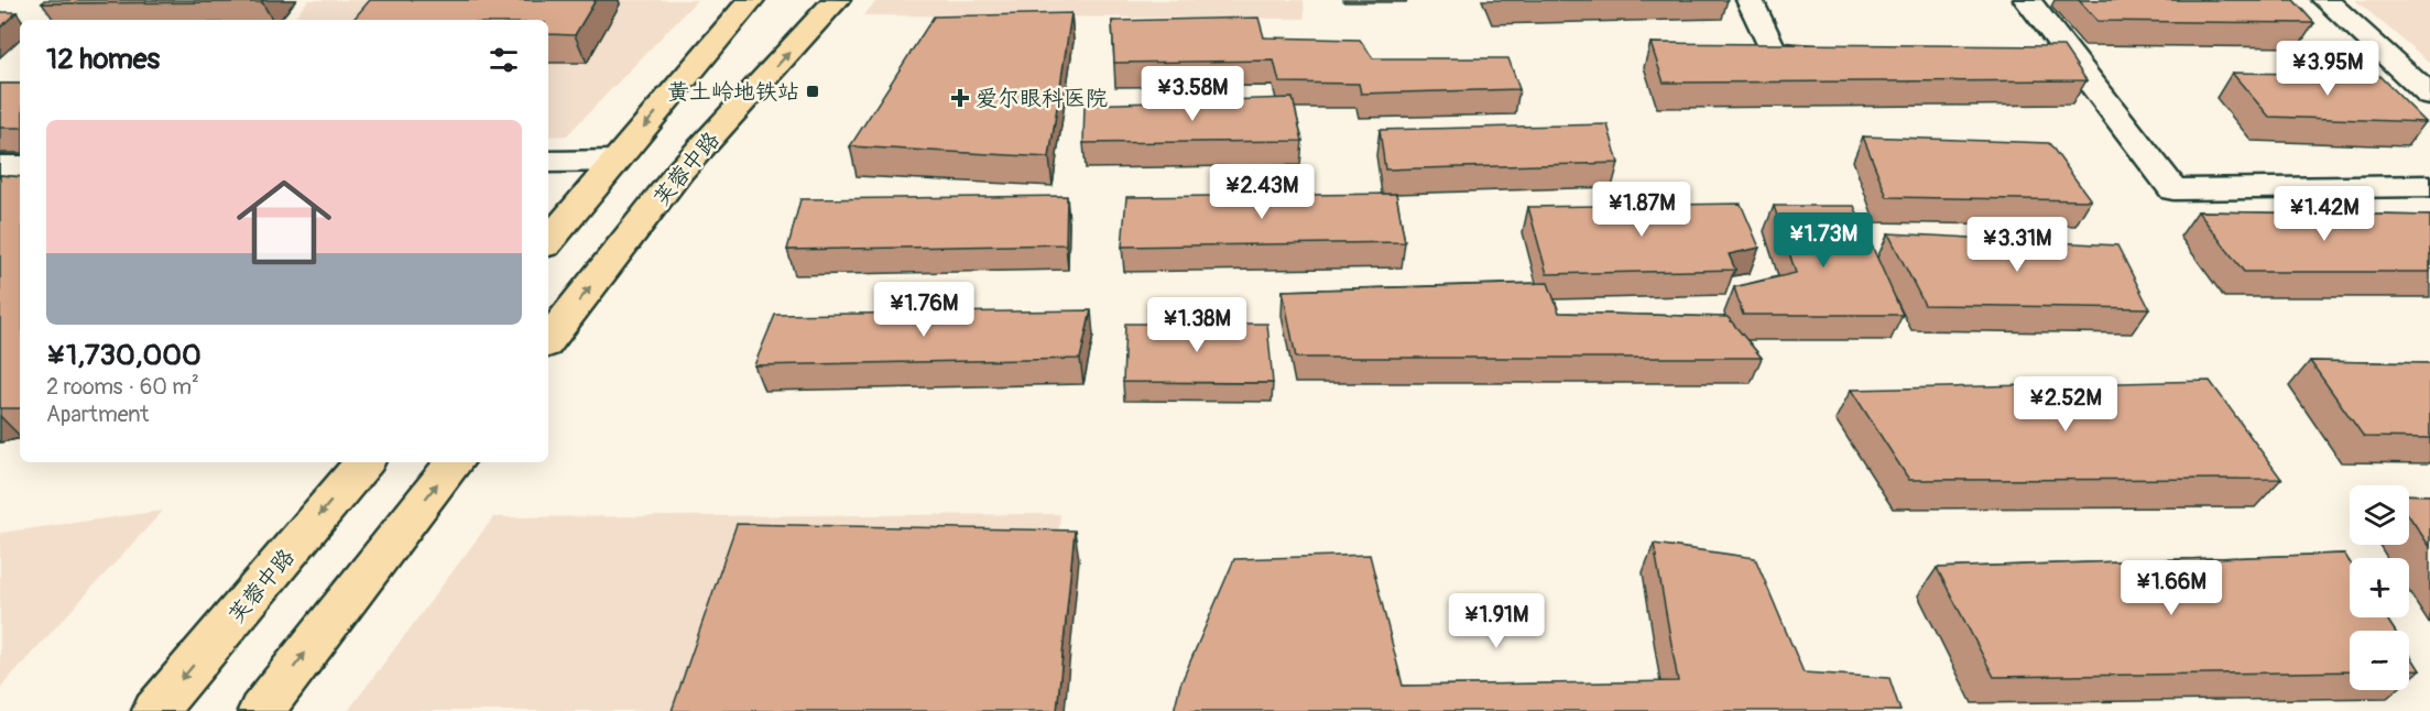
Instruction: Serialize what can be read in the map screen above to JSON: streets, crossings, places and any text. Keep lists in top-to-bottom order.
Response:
{
  "streets": {
    "main road": ["芙蓉中路"]
  },
  "places": {
    "transit": ["黄土岭地铁站"],
    "health": ["爱尔眼科医院"]
  },
  "page": {
    "heading": "12 homes",
    "price": [
      "¥3.95M",
      "¥3.58M",
      "¥2.43M",
      "¥1.87M",
      "¥1.42M",
      "¥1.73M",
      "¥3.31M",
      "¥1.76M",
      "¥1.38M",
      "¥2.52M",
      "¥1.66M",
      "¥1.91M"
    ],
    "list": [
      {
        "name": "¥1,730,000",
        "note": "2 rooms · 60 m² · Apartment"
      }
    ],
    "map_buttons": ["+", "−"]
  }
}
